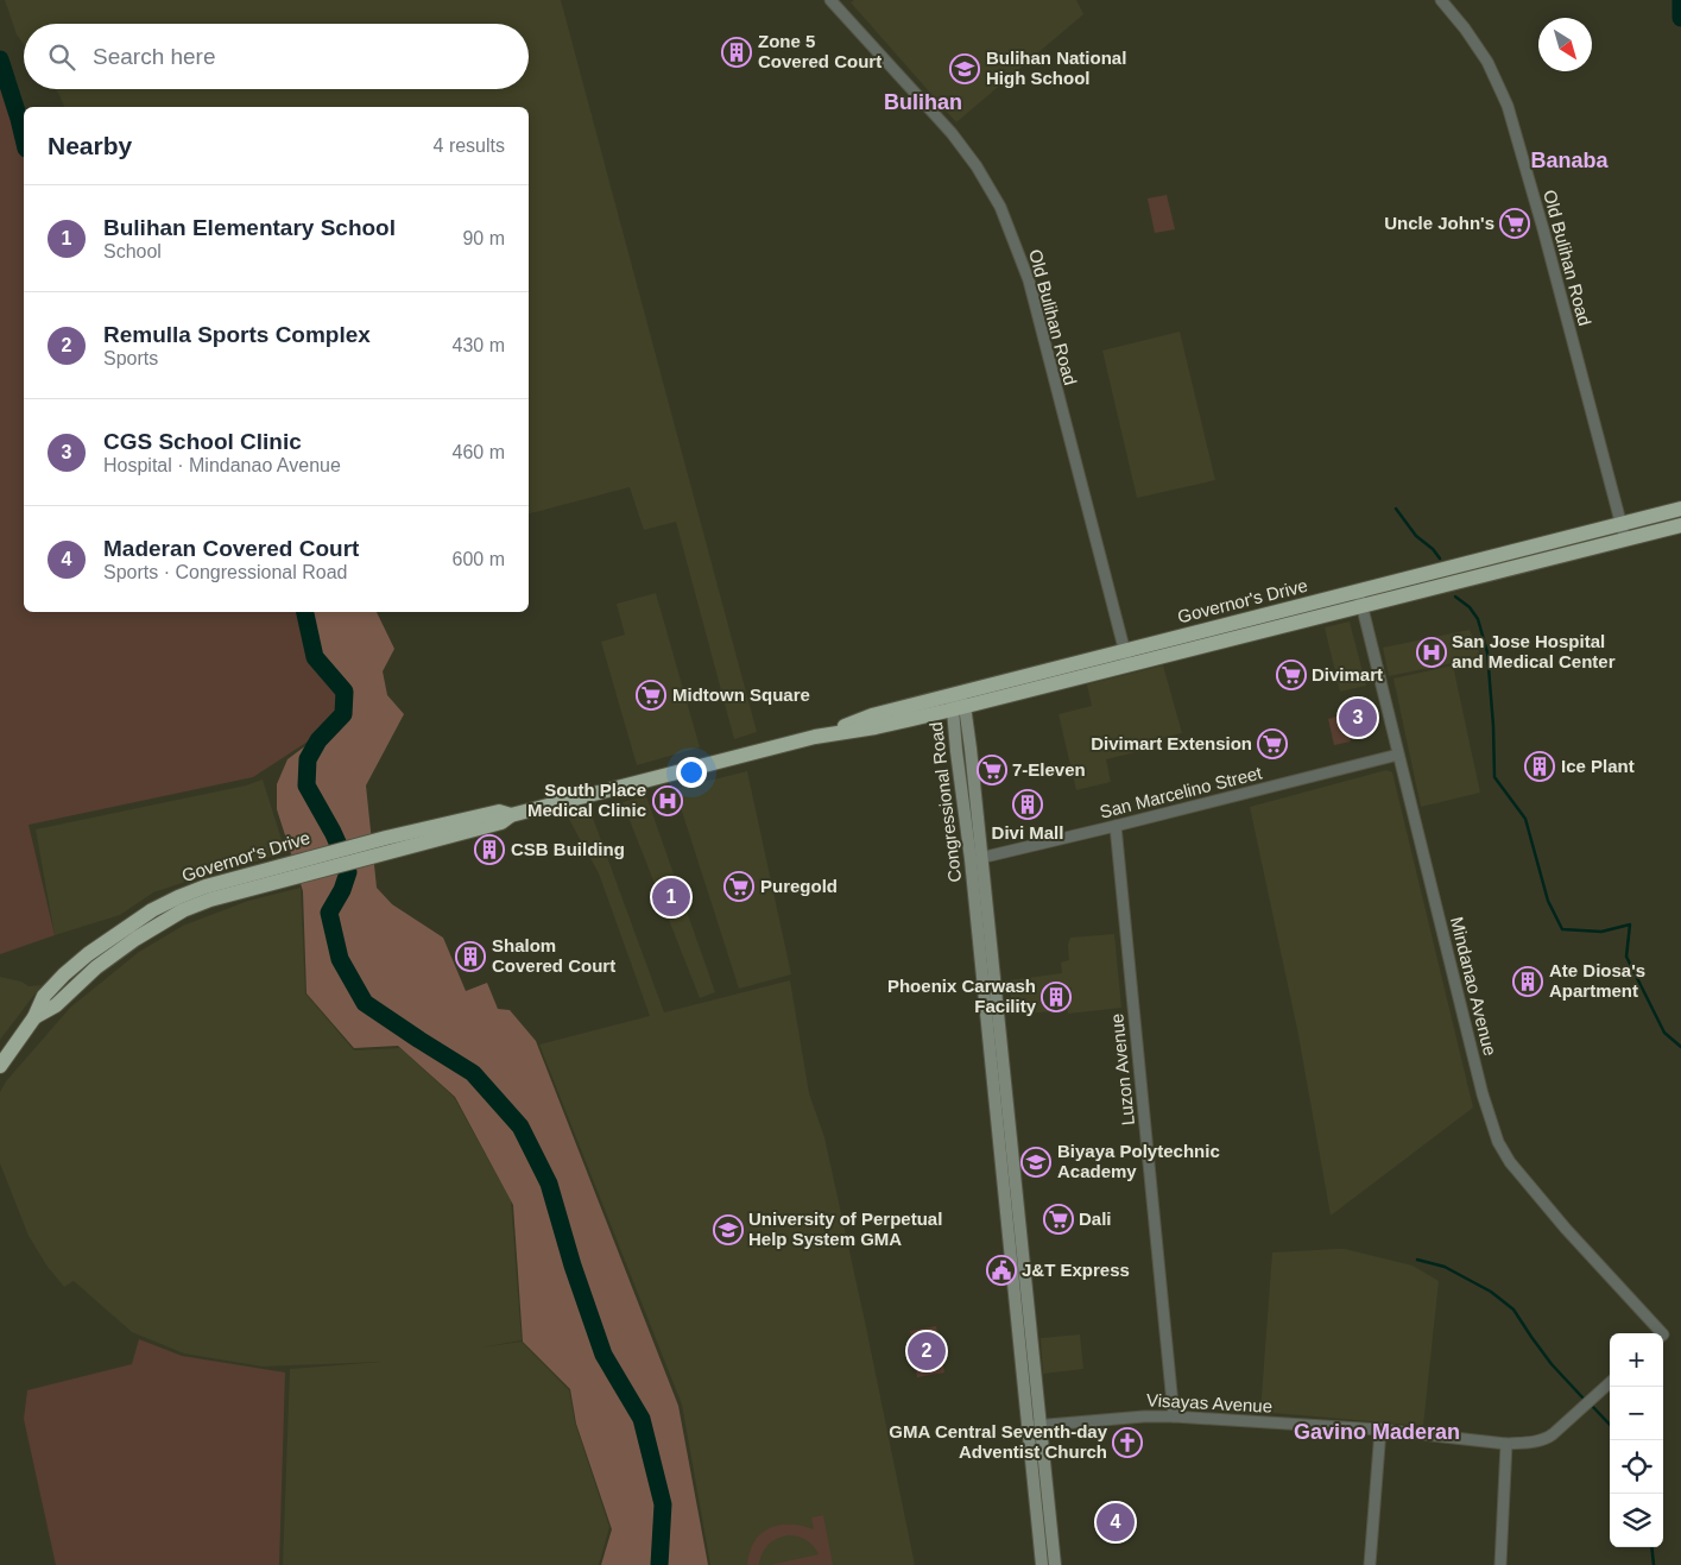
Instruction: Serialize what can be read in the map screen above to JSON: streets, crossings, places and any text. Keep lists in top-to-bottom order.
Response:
{
  "streets": {
    "highway": ["Governor's Drive"],
    "main road": ["Congressional Road"],
    "street": [
      "Old Bulihan Road",
      "San Marcelino Street",
      "Mindanao Avenue",
      "Luzon Avenue",
      "Visayas Avenue"
    ]
  },
  "crossings": [
    ["Old Bulihan Road", "Governor's Drive"],
    ["Governor's Drive", "Congressional Road"],
    ["Governor's Drive", "Mindanao Avenue"],
    ["San Marcelino Street", "Congressional Road"],
    ["San Marcelino Street", "Mindanao Avenue"],
    ["San Marcelino Street", "Luzon Avenue"],
    ["Congressional Road", "Visayas Avenue"],
    ["Luzon Avenue", "Visayas Avenue"]
  ],
  "districts": ["Bulihan", "Banaba", "Gavino Maderan"],
  "places": {
    "building": [
      "Zone 5 Covered Court",
      "Ice Plant",
      "Divi Mall",
      "CSB Building",
      "Shalom Covered Court",
      "Ate Diosa's Apartment",
      "Phoenix Carwash Facility"
    ],
    "school or university": ["Bulihan National High School", "Biyaya Polytechnic Academy", "University of Perpetual Help System GMA"],
    "supermarket": [
      "Uncle John's",
      "Divimart",
      "Midtown Square",
      "Divimart Extension",
      "7-Eleven",
      "Puregold",
      "Dali"
    ],
    "hospital": ["San Jose Hospital and Medical Center", "South Place Medical Clinic"],
    "public building": ["J&T Express"],
    "church": ["GMA Central Seventh-day Adventist Church"]
  },
  "north": "bottom right",
  "page": {
    "search": "Search here",
    "heading": ["Nearby", "4 results"],
    "list": [
      {
        "mark": "1",
        "name": "Bulihan Elementary School",
        "note": "School",
        "value": "90 m"
      },
      {
        "mark": "2",
        "name": "Remulla Sports Complex",
        "note": "Sports",
        "value": "430 m"
      },
      {
        "mark": "3",
        "name": "CGS School Clinic",
        "note": "Hospital · Mindanao Avenue",
        "value": "460 m"
      },
      {
        "mark": "4",
        "name": "Maderan Covered Court",
        "note": "Sports · Congressional Road",
        "value": "600 m"
      }
    ],
    "pins": [
      "3",
      "1",
      "2",
      "4"
    ],
    "map_buttons": ["+", "−"]
  }
}
